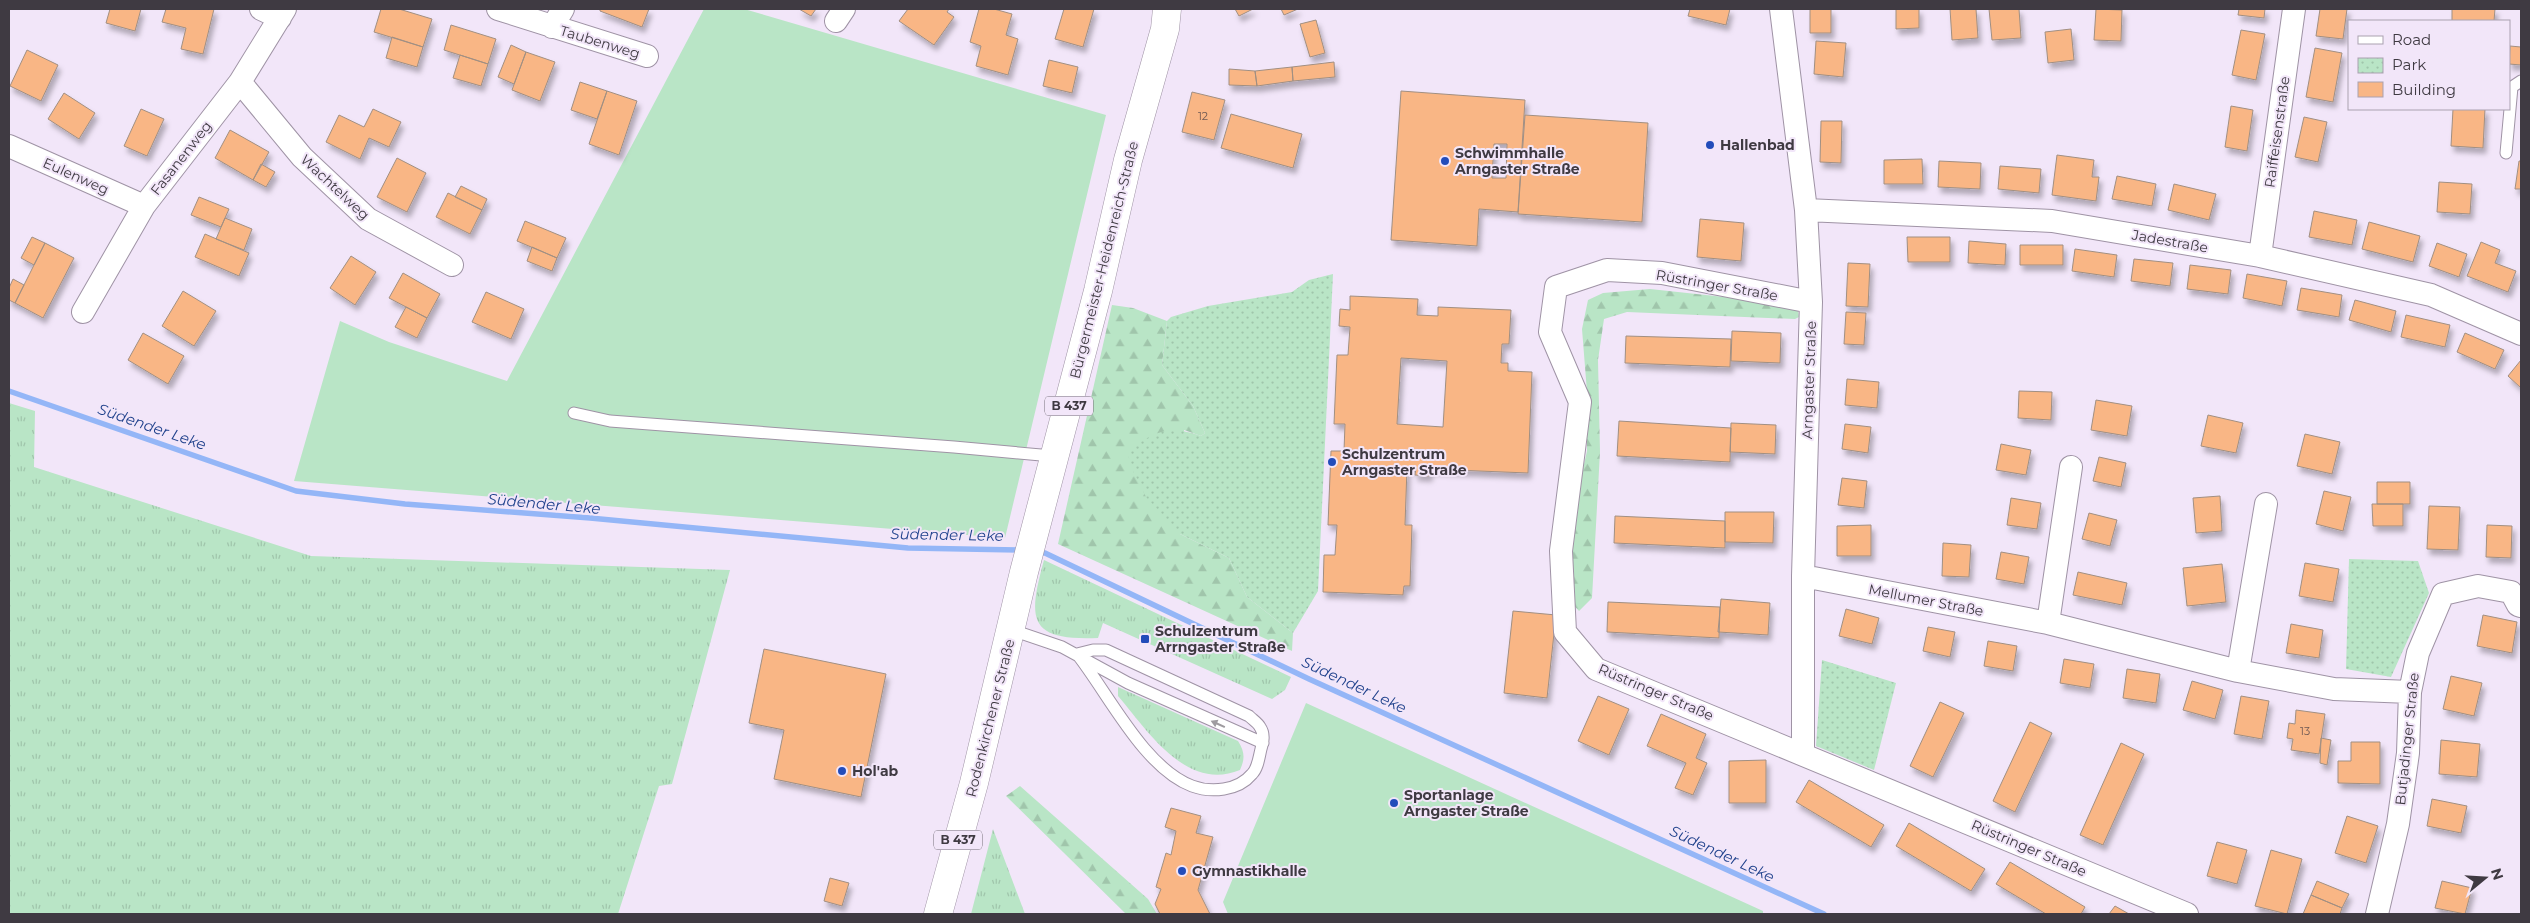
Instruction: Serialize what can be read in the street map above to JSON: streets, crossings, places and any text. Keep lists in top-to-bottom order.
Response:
{
  "streets": {
    "main road": ["Bürgermeister-Heidenreich-Straße", "B 437", "Rodenkirchener Straße"],
    "street": [
      "Taubenweg",
      "Raiffeisenstraße",
      "Fasanenweg",
      "Eulenweg",
      "Wachtelweg",
      "Jadestraße",
      "Rüstringer Straße",
      "Arngaster Straße",
      "Mellumer Straße",
      "Butjadinger Straße"
    ]
  },
  "crossings": [
    ["Raiffeisenstraße", "Jadestraße"],
    ["Fasanenweg", "Eulenweg"],
    ["Fasanenweg", "Wachtelweg"],
    ["Jadestraße", "Arngaster Straße"],
    ["Bürgermeister-Heidenreich-Straße", "Rodenkirchener Straße"],
    ["Rüstringer Straße", "Arngaster Straße"],
    ["Arngaster Straße", "Mellumer Straße"],
    ["Mellumer Straße", "Butjadinger Straße"]
  ],
  "water": ["Südender Leke"],
  "places": {
    "other": [
      "Hallenbad",
      "Schwimmhalle Arngaster Straße",
      "Schulzentrum Arngaster Straße",
      "Hol'ab",
      "Sportanlage Arngaster Straße",
      "Gymnastikhalle"
    ],
    "transit": ["Schulzentrum Arrngaster Straße"]
  },
  "house_numbers": ["12", "13"],
  "legend": ["Road", "Park", "Building"],
  "north": "right"
}
